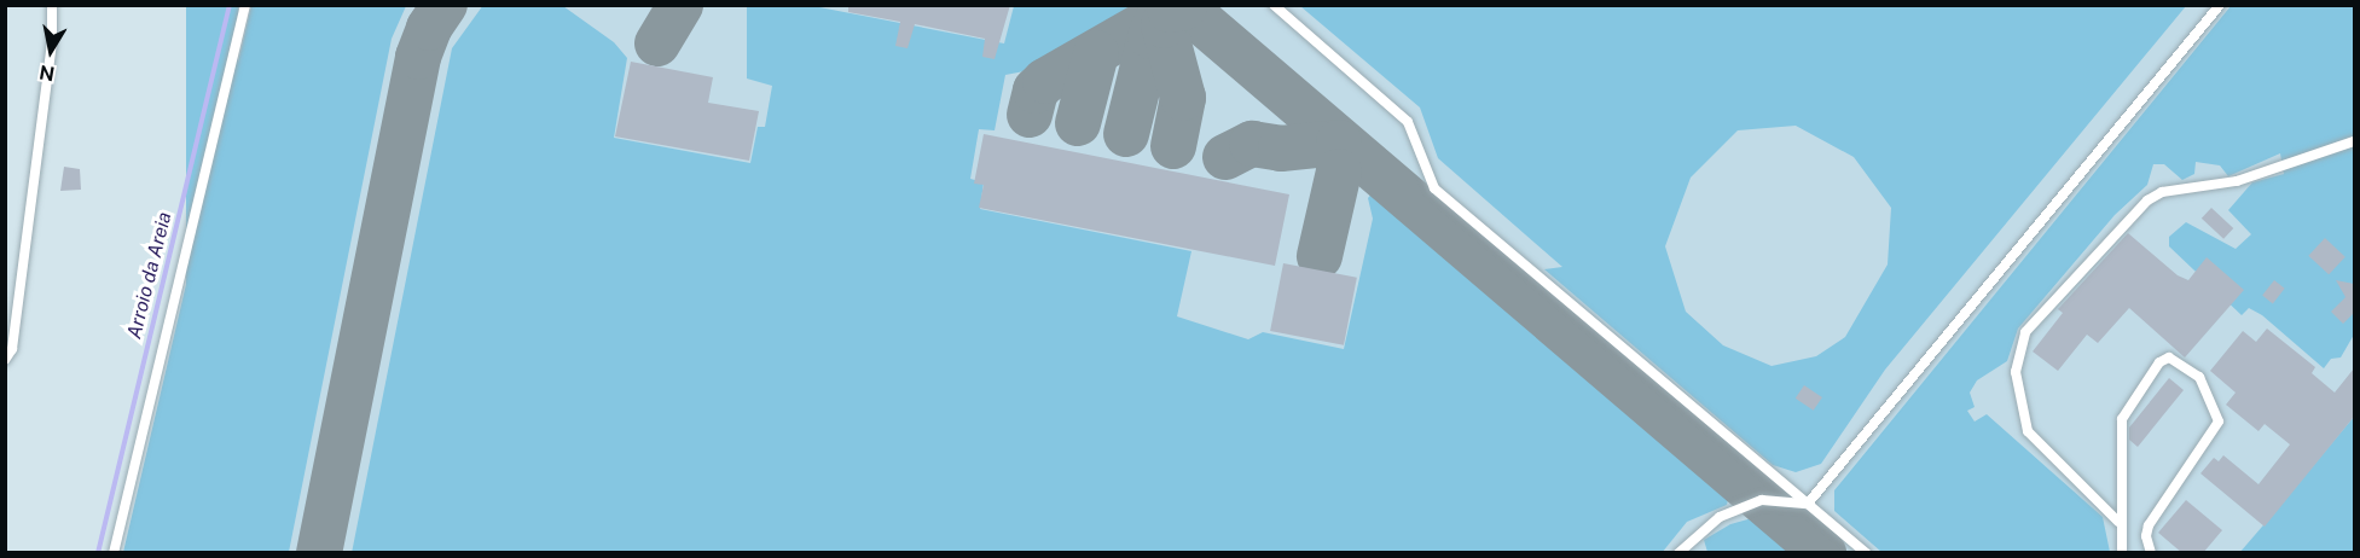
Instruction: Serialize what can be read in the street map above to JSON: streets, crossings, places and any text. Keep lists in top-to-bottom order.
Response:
{
  "water": ["Arroio da Areia"],
  "north": "bottom"
}
